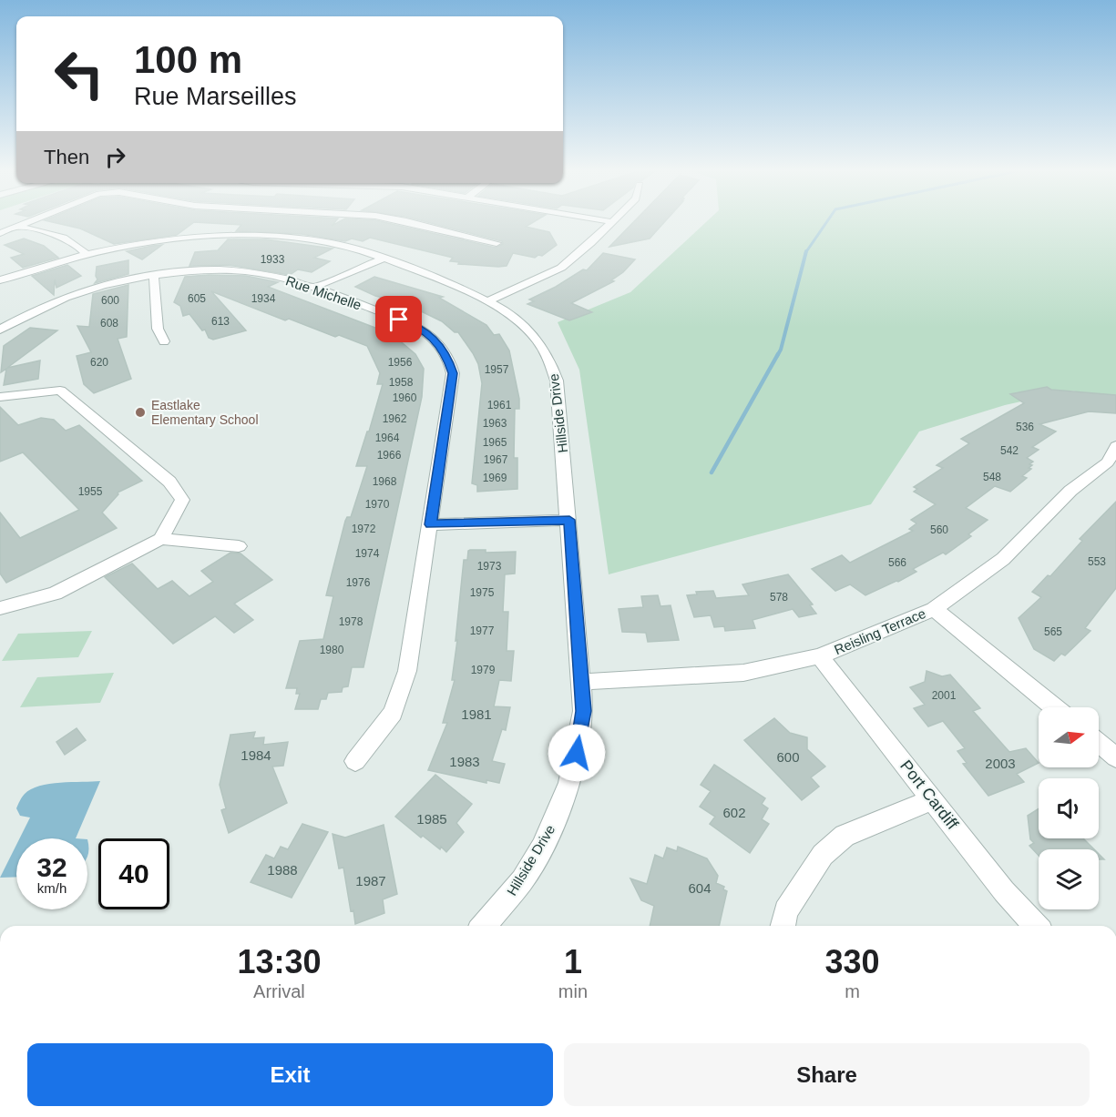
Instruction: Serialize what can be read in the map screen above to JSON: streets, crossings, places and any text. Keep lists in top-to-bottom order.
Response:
{
  "streets": {
    "street": [
      "Rue Michelle",
      "Hillside Drive",
      "Reisling Terrace",
      "Port Cardiff"
    ]
  },
  "crossings": [
    ["Hillside Drive", "Reisling Terrace"],
    ["Reisling Terrace", "Port Cardiff"]
  ],
  "places": ["Eastlake Elementary School"],
  "house_numbers": [
    "1933",
    "605",
    "1934",
    "600",
    "613",
    "608",
    "620",
    "1956",
    "1957",
    "1958",
    "1960",
    "1961",
    "1962",
    "1963",
    "536",
    "1964",
    "1965",
    "542",
    "1966",
    "1967",
    "548",
    "1969",
    "1968",
    "1955",
    "1970",
    "1972",
    "560",
    "1974",
    "553",
    "566",
    "1973",
    "1976",
    "1975",
    "578",
    "1978",
    "1977",
    "565",
    "1980",
    "1979",
    "2001",
    "1981",
    "1984",
    "600",
    "1983",
    "2003",
    "602",
    "1985",
    "1988",
    "1987",
    "604"
  ],
  "north": "right",
  "page": {
    "turn": ["100 m", "Rue Marseilles"],
    "then": "Then",
    "speed": "32 km/h",
    "limit": "40",
    "eta": [
      "13:30",
      "Arrival",
      "1",
      "min",
      "330",
      "m"
    ],
    "buttons": ["Exit", "Share"]
  }
}
